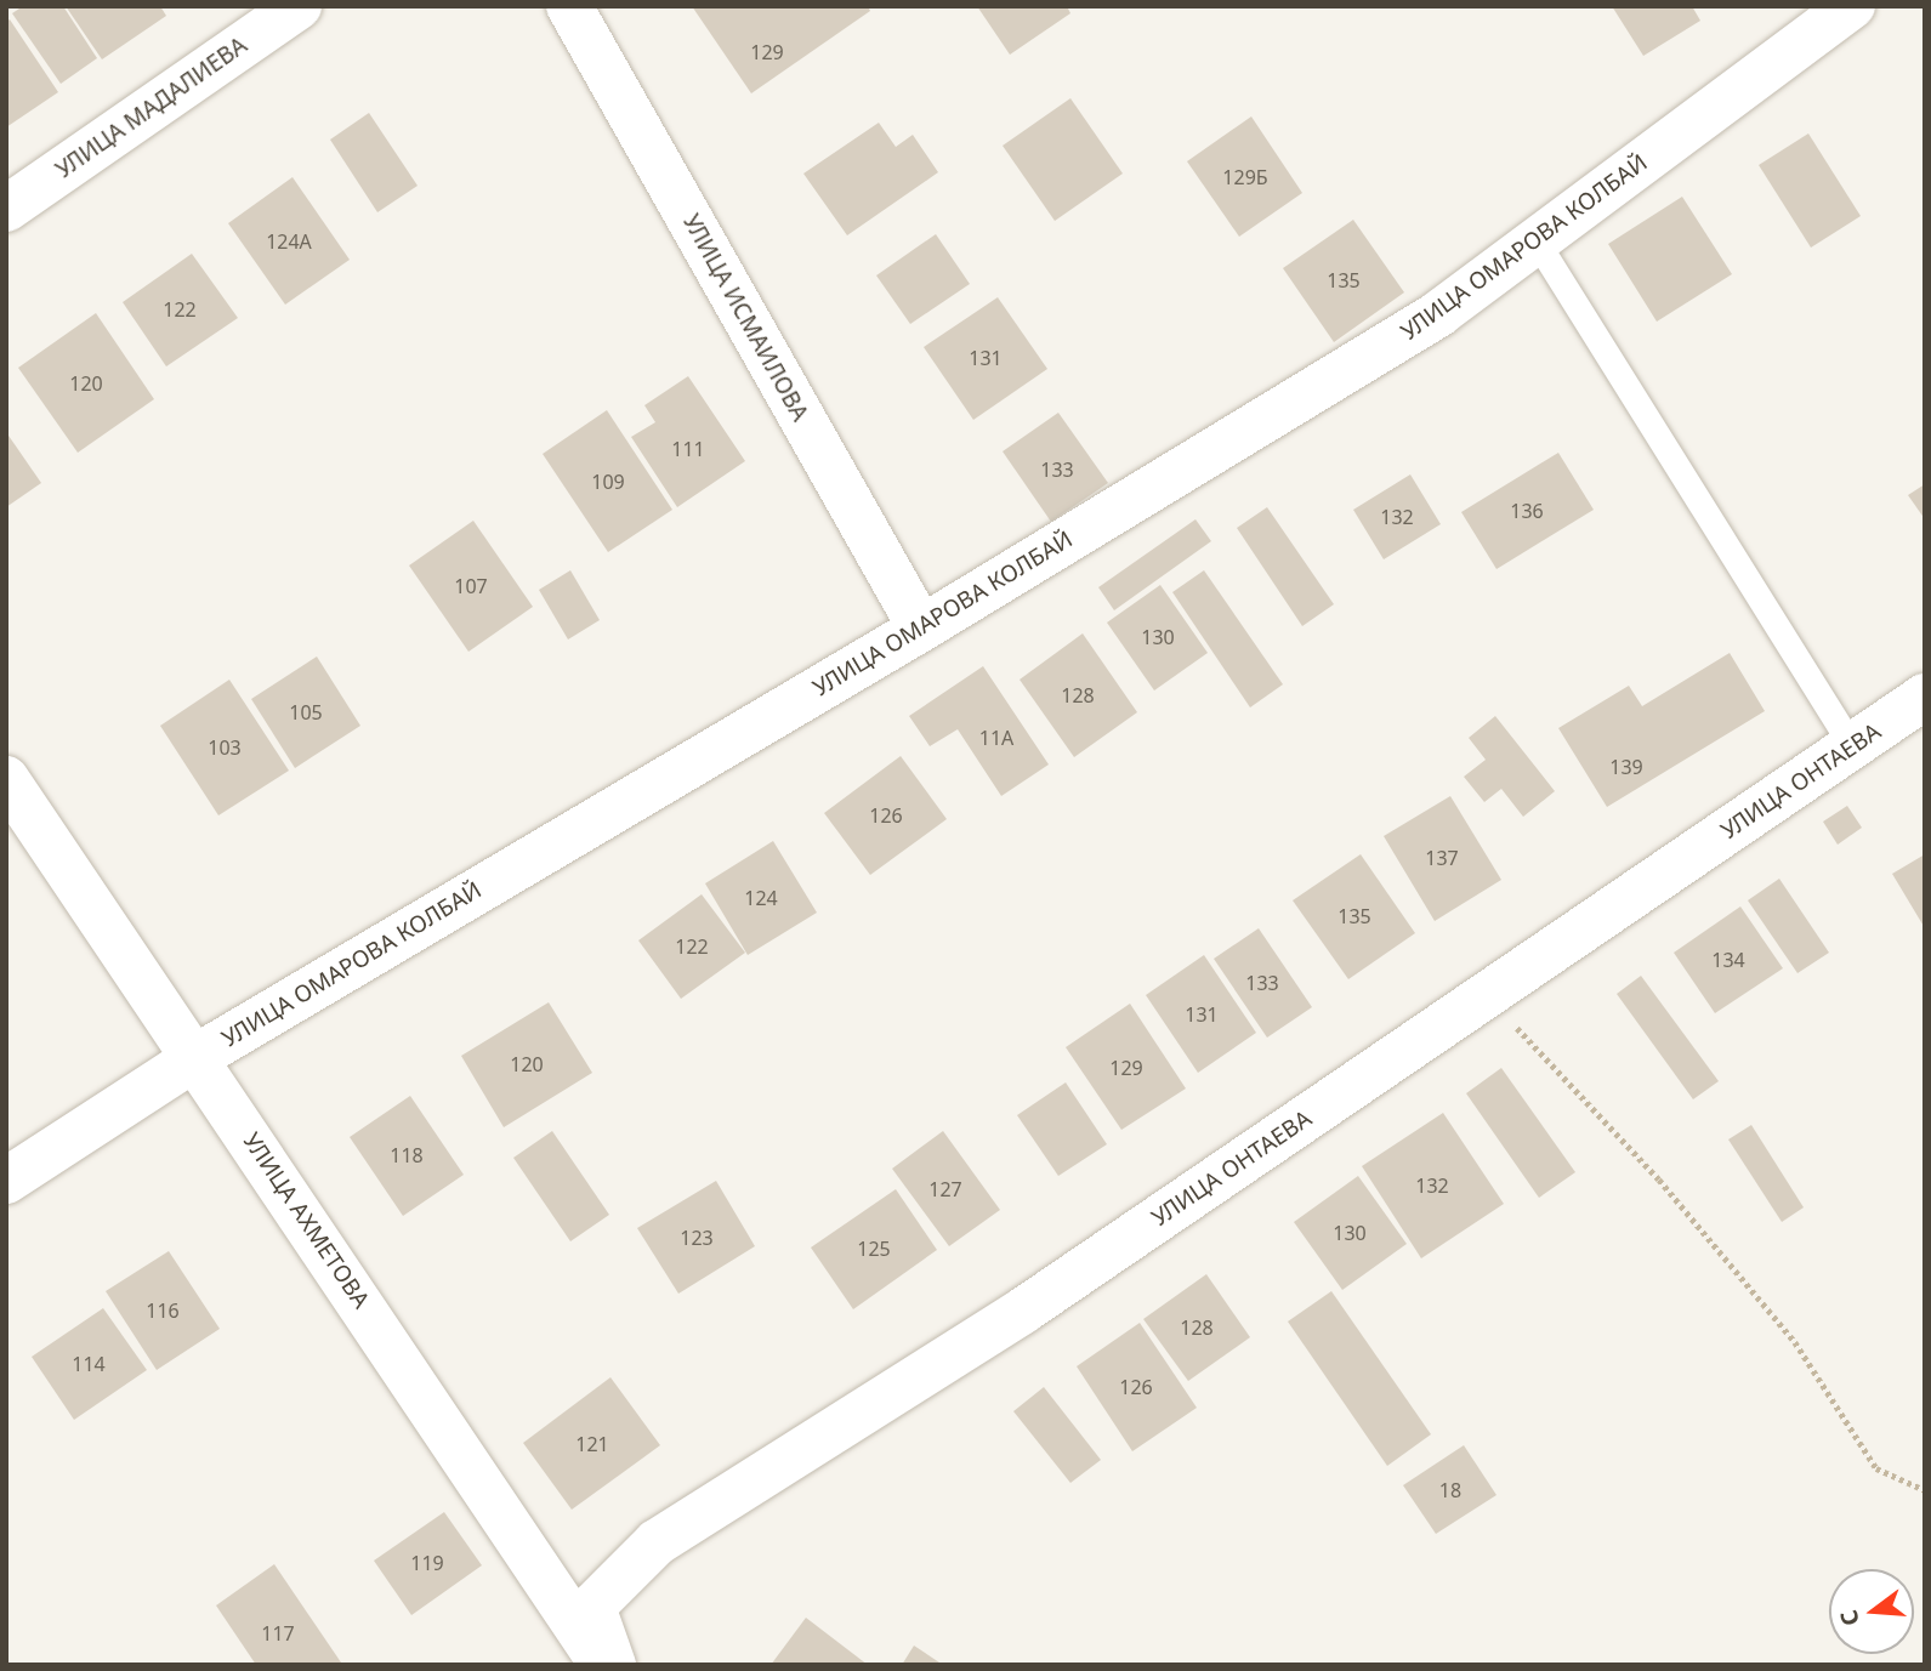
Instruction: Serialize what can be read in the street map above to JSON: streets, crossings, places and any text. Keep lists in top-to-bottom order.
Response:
{
  "streets": {
    "street": [
      "УЛИЦА МАДАЛИЕВА",
      "УЛИЦА ОМАРОВА КОЛБАЙ",
      "УЛИЦА ИСМАИЛОВА",
      "УЛИЦА ОНТАЕВА",
      "УЛИЦА АХМЕТОВА"
    ]
  },
  "crossings": [
    ["УЛИЦА ОМАРОВА КОЛБАЙ", "УЛИЦА ИСМАИЛОВА"],
    ["УЛИЦА ОМАРОВА КОЛБАЙ", "УЛИЦА АХМЕТОВА"]
  ],
  "house_numbers": [
    "129",
    "129Б",
    "124А",
    "135",
    "122",
    "131",
    "120",
    "111",
    "133",
    "109",
    "136",
    "132",
    "107",
    "130",
    "128",
    "105",
    "11А",
    "103",
    "139",
    "126",
    "137",
    "124",
    "135",
    "122",
    "134",
    "133",
    "131",
    "120",
    "129",
    "118",
    "132",
    "127",
    "130",
    "123",
    "125",
    "116",
    "128",
    "114",
    "126",
    "121",
    "18",
    "119",
    "117"
  ],
  "north": "left"
}
